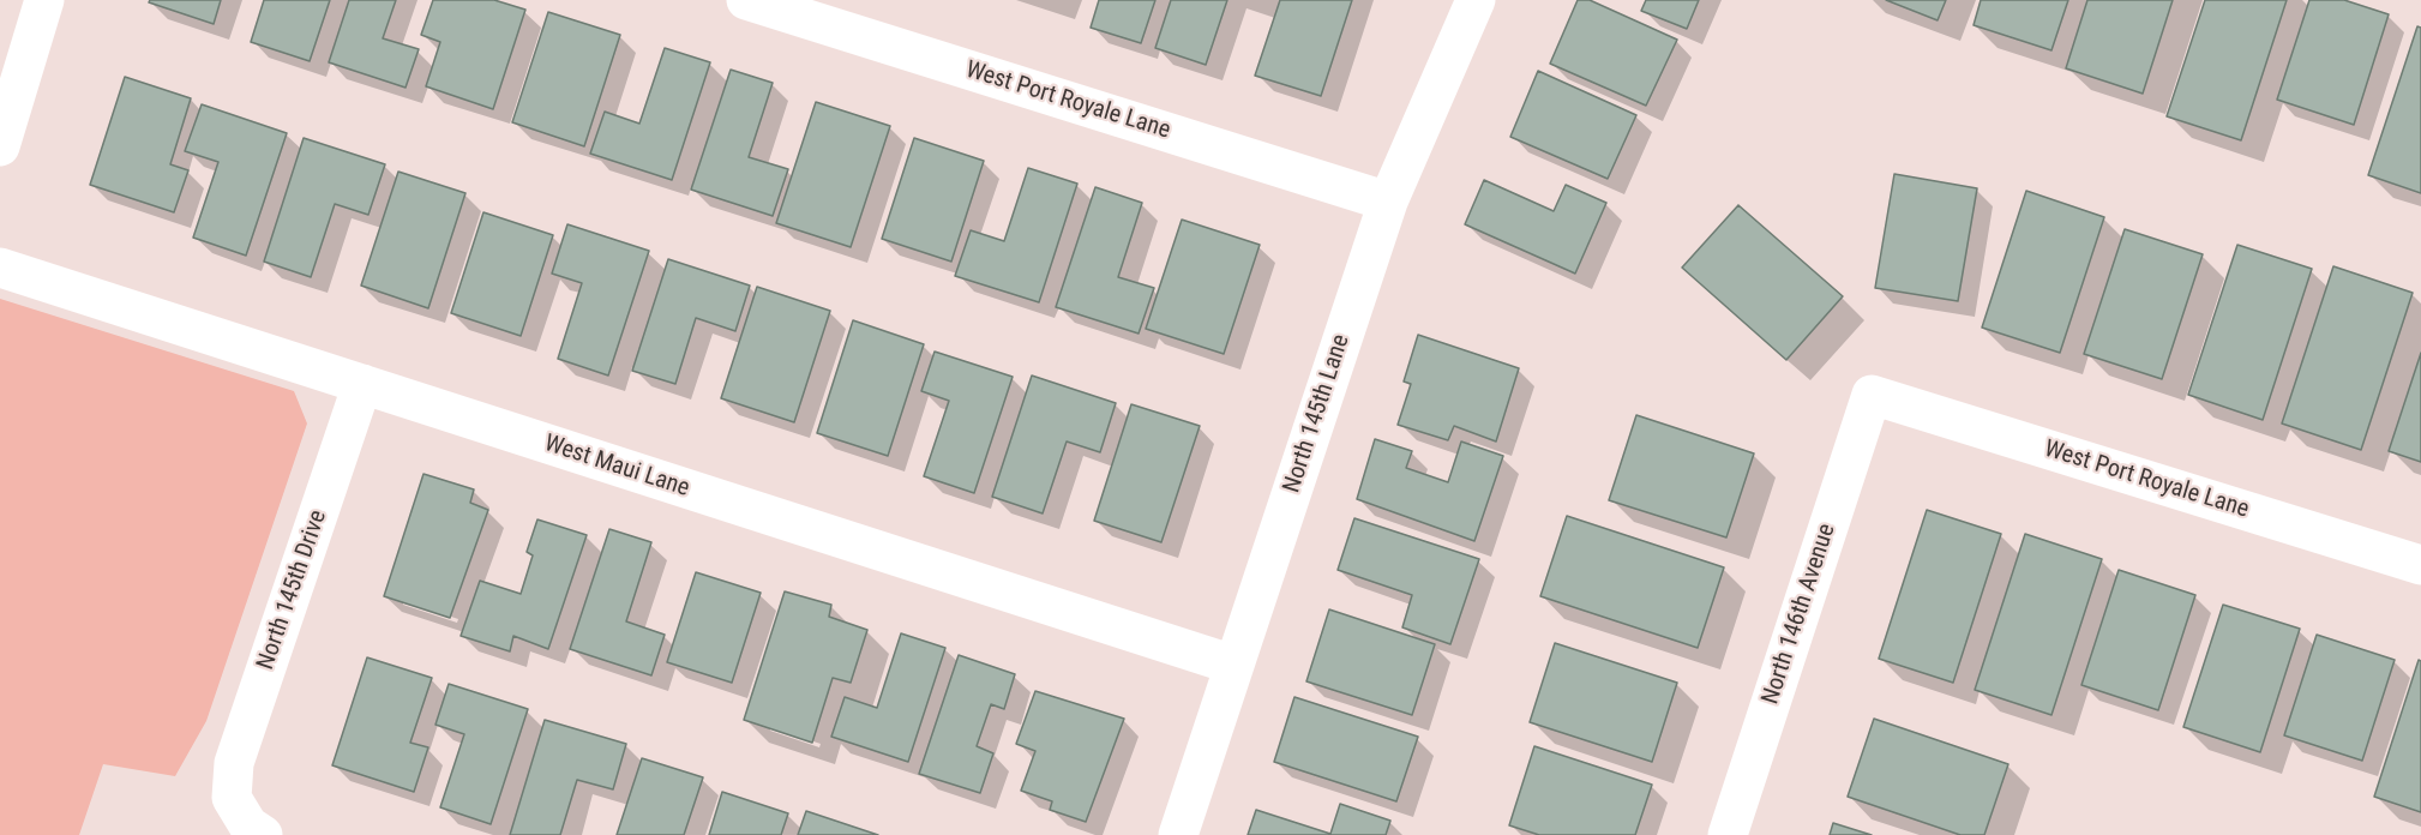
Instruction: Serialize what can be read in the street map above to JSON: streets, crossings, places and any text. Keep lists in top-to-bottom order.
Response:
{
  "streets": {
    "street": [
      "West Port Royale Lane",
      "North 145th Lane",
      "West Maui Lane",
      "North 145th Drive",
      "North 146th Avenue"
    ]
  },
  "crossings": [
    ["West Port Royale Lane", "North 145th Lane"],
    ["West Port Royale Lane", "North 146th Avenue"],
    ["North 145th Lane", "West Maui Lane"],
    ["West Maui Lane", "North 145th Drive"]
  ]
}
